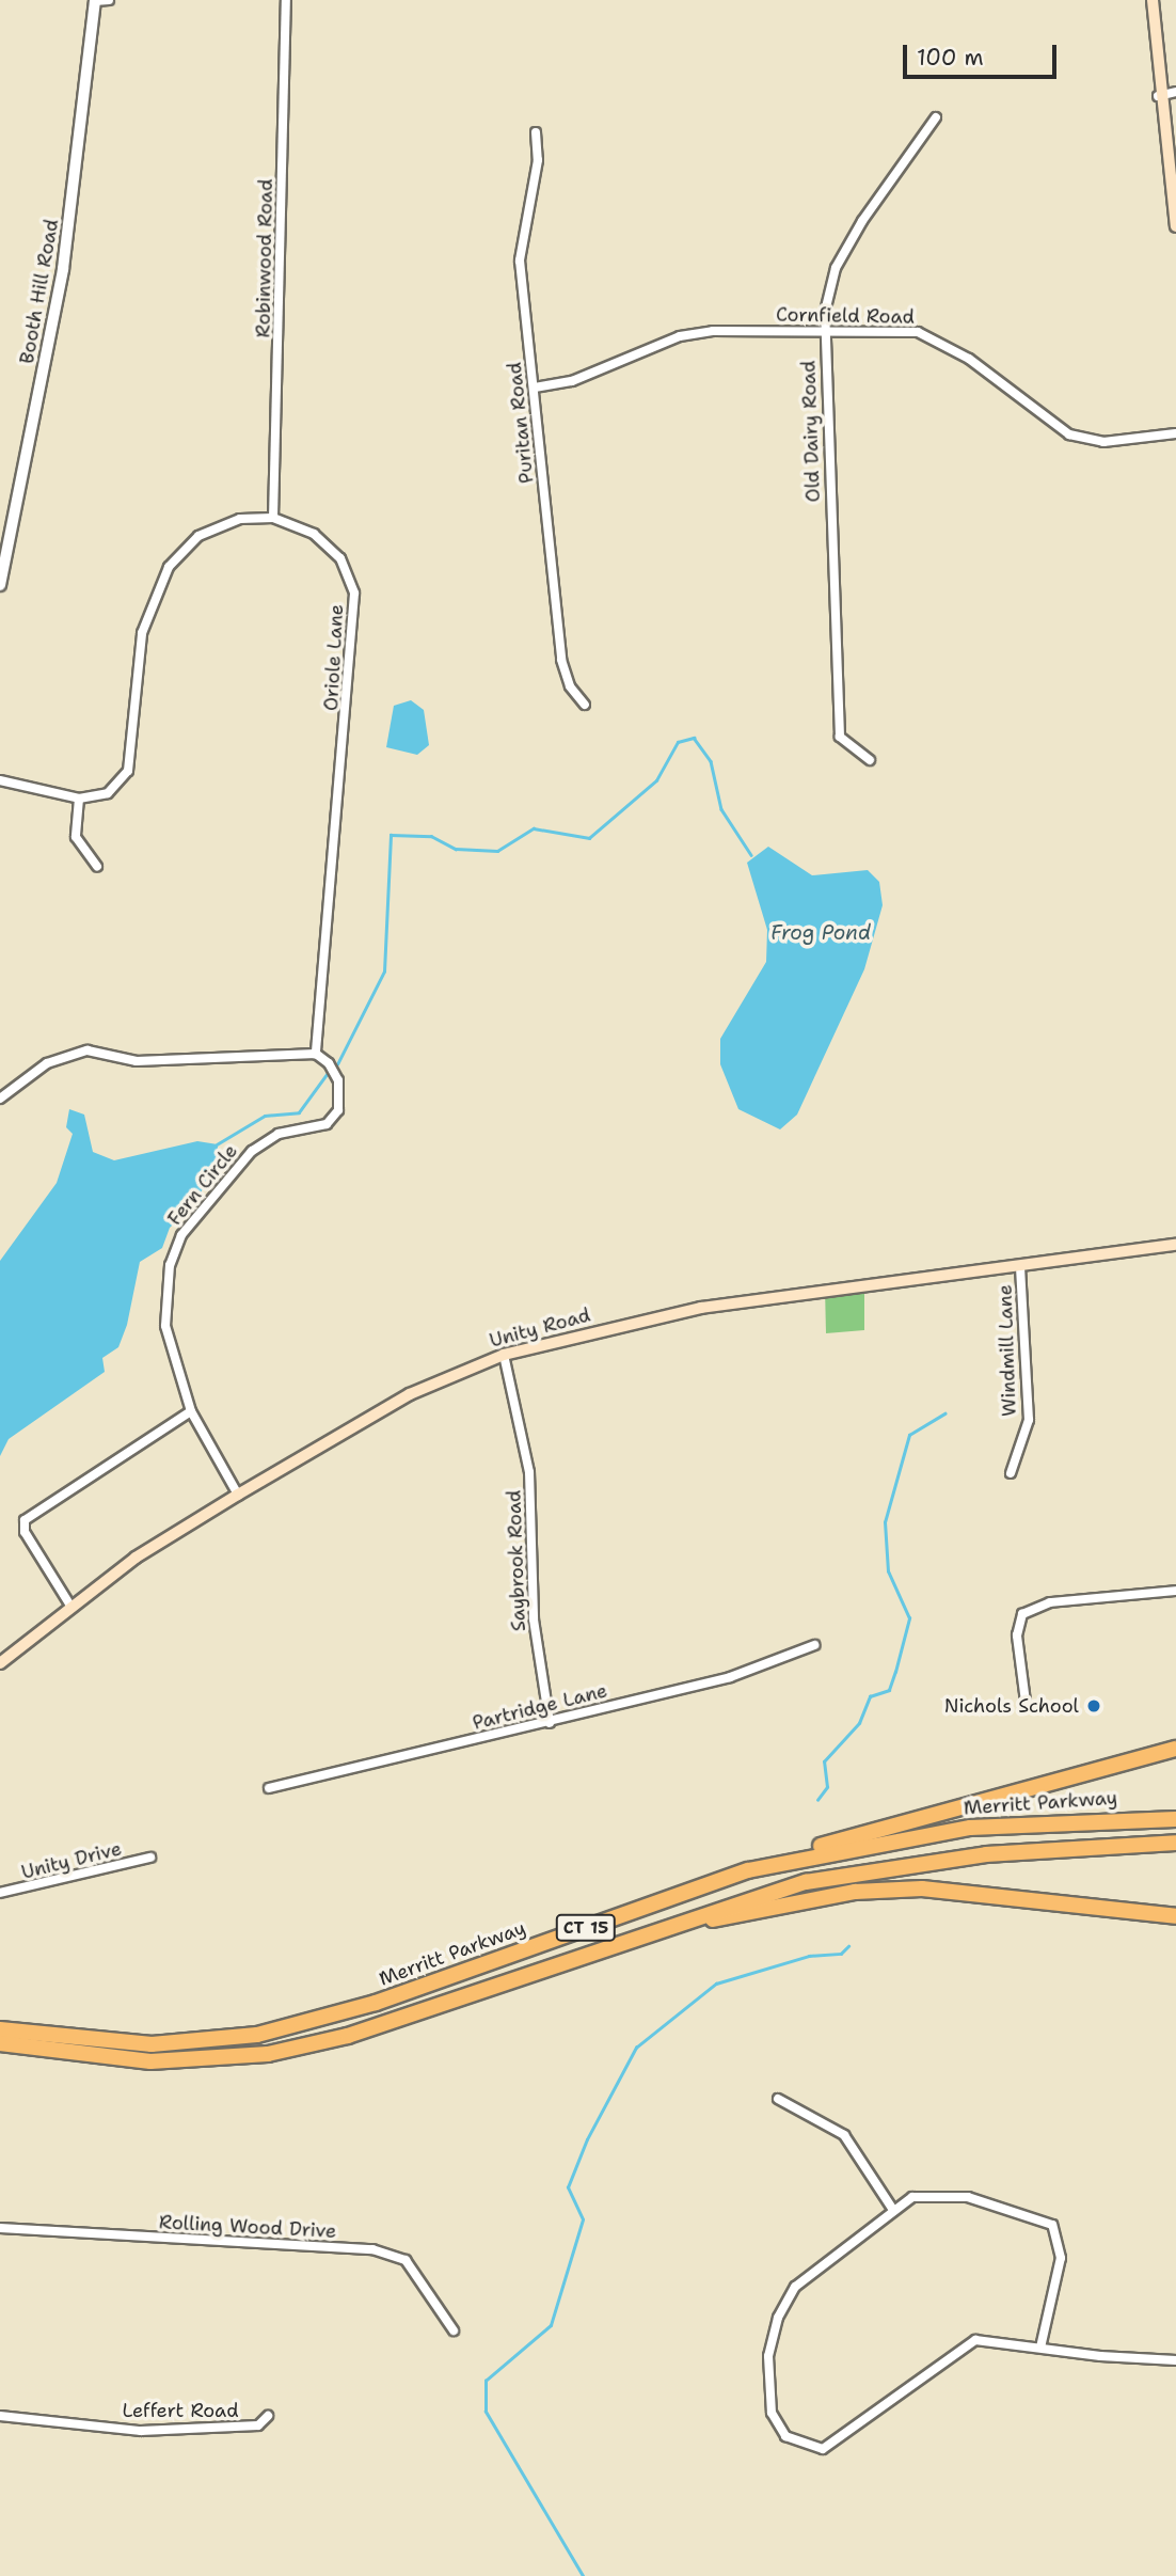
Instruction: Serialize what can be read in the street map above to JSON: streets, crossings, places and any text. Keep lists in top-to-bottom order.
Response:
{
  "streets": {
    "highway": ["Merritt Parkway", "CT 15"],
    "main road": ["Unity Road"],
    "street": [
      "Robinwood Road",
      "Booth Hill Road",
      "Cornfield Road",
      "Puritan Road",
      "Old Dairy Road",
      "Oriole Lane",
      "Fern Circle",
      "Windmill Lane",
      "Saybrook Road",
      "Partridge Lane",
      "Unity Drive",
      "Rolling Wood Drive",
      "Leffert Road"
    ]
  },
  "crossings": [
    ["Robinwood Road", "Oriole Lane"],
    ["Cornfield Road", "Puritan Road"],
    ["Cornfield Road", "Old Dairy Road"],
    ["Oriole Lane", "Fern Circle"],
    ["Fern Circle", "Unity Road"],
    ["Unity Road", "Windmill Lane"],
    ["Unity Road", "Saybrook Road"],
    ["Saybrook Road", "Partridge Lane"]
  ],
  "water": ["Frog Pond"],
  "places": ["Nichols School"],
  "scale_bar": "100 m"
}
